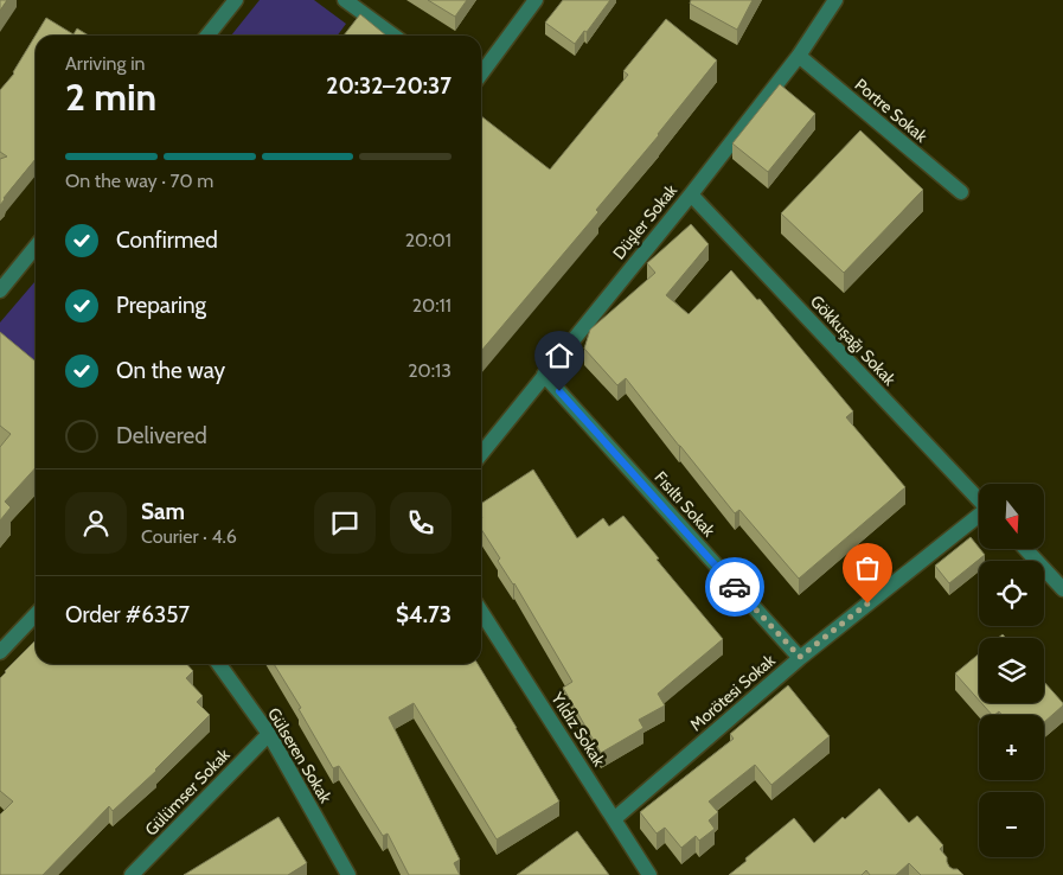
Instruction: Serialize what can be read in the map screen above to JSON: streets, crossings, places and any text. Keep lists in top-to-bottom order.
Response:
{
  "streets": {
    "street": [
      "Portre Sokak",
      "Düşler Sokak",
      "Gökkuşağı Sokak",
      "Fısıltı Sokak",
      "Morötesi Sokak",
      "Yıldız Sokak",
      "Gülseren Sokak",
      "Gülümser Sokak"
    ]
  },
  "crossings": [
    ["Portre Sokak", "Düşler Sokak"],
    ["Düşler Sokak", "Gökkuşağı Sokak"],
    ["Düşler Sokak", "Fısıltı Sokak"],
    ["Fısıltı Sokak", "Morötesi Sokak"],
    ["Morötesi Sokak", "Yıldız Sokak"],
    ["Gülseren Sokak", "Gülümser Sokak"]
  ],
  "north": "bottom",
  "page": {
    "heading": ["2 min", "Arriving in", "20:32–20:37"],
    "panel": [
      "Sam",
      "Courier · 4.6",
      "Order #6357",
      "$4.73"
    ],
    "bar": "On the way · 70 m",
    "list": [
      ["Confirmed", "20:01"],
      ["Preparing", "20:11"],
      ["On the way", "20:13"],
      "Delivered"
    ],
    "map_buttons": ["+", "−"]
  }
}
